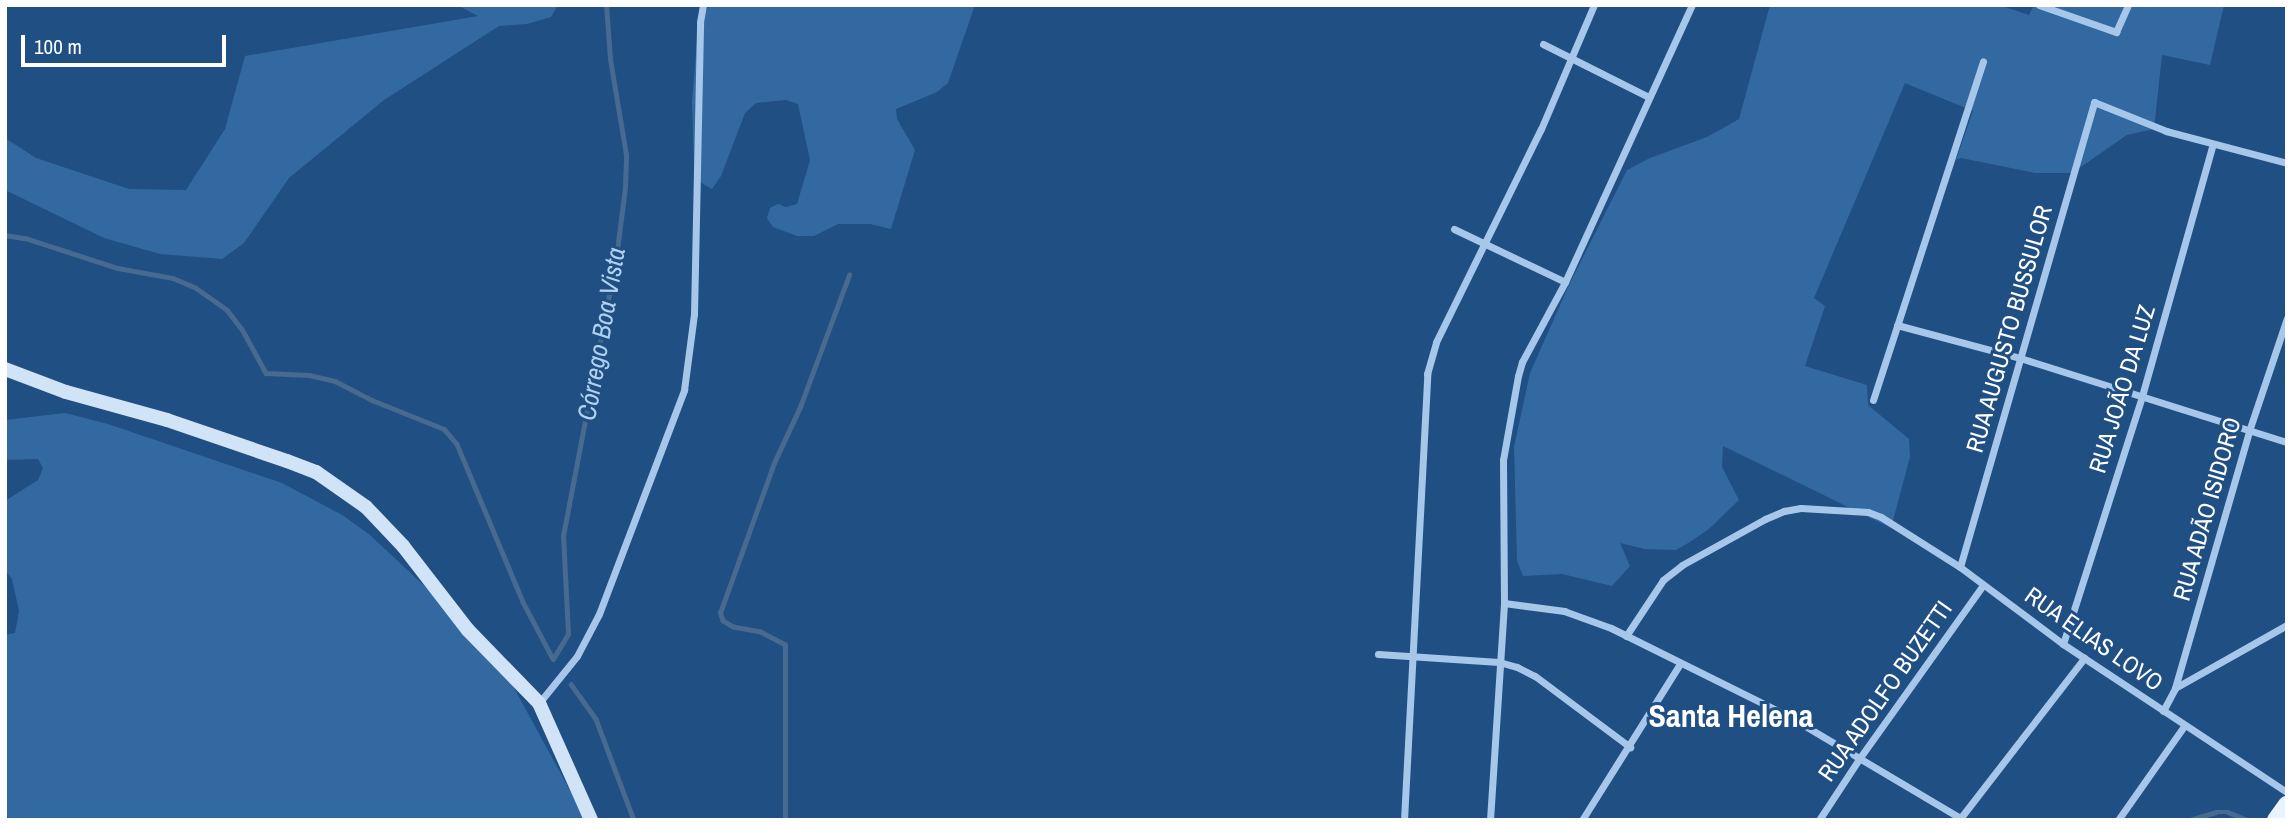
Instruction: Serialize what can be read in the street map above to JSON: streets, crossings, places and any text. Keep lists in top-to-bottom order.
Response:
{
  "streets": {
    "street": [
      "RUA AUGUSTO BUSSULOR",
      "RUA JOÃO DA LUZ",
      "RUA ADÃO ISIDORO",
      "RUA ELIAS LOVO",
      "RUA ADOLFO BUZETTI"
    ]
  },
  "crossings": [
    ["RUA AUGUSTO BUSSULOR", "RUA JOÃO DA LUZ"],
    ["RUA AUGUSTO BUSSULOR", "RUA ELIAS LOVO"],
    ["RUA JOÃO DA LUZ", "RUA ELIAS LOVO"],
    ["RUA ADÃO ISIDORO", "RUA ELIAS LOVO"],
    ["RUA ELIAS LOVO", "RUA ADOLFO BUZETTI"]
  ],
  "districts": ["Santa Helena"],
  "water": ["Córrego Boa Vista"],
  "scale_bar": "100 m"
}
